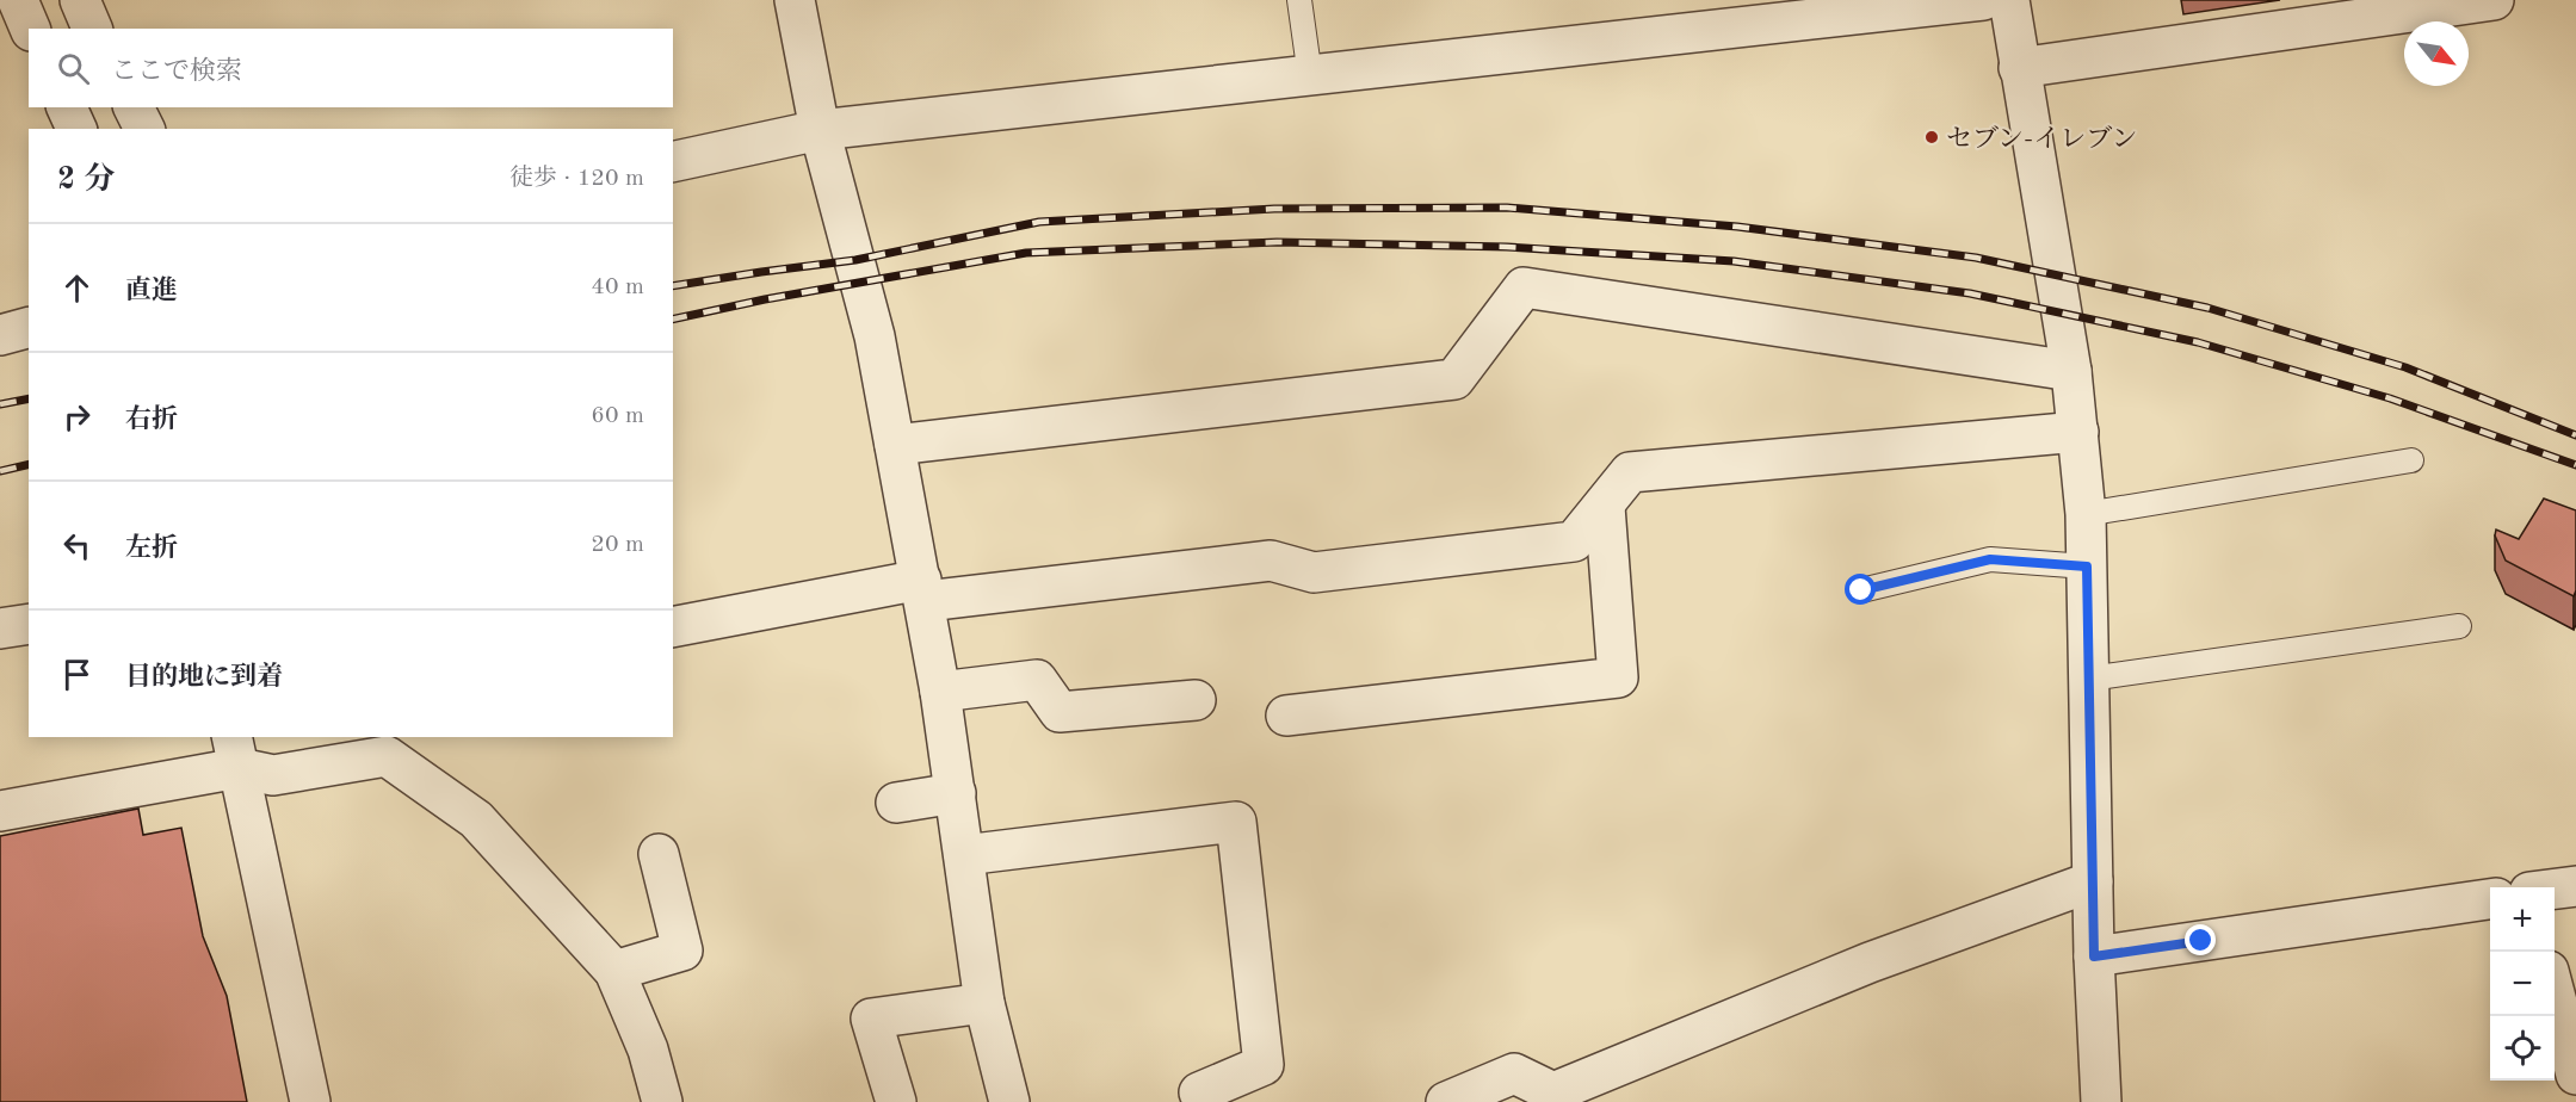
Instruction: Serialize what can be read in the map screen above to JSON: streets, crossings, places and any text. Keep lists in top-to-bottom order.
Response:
{
  "places": ["セブン-イレブン"],
  "north": "bottom right",
  "page": {
    "search": "ここで検索",
    "heading": ["2 分", "徒歩 · 120 m"],
    "list": [
      ["直進", "40 m"],
      ["右折", "60 m"],
      ["左折", "20 m"],
      "目的地に到着"
    ],
    "map_buttons": ["+", "−"]
  }
}
